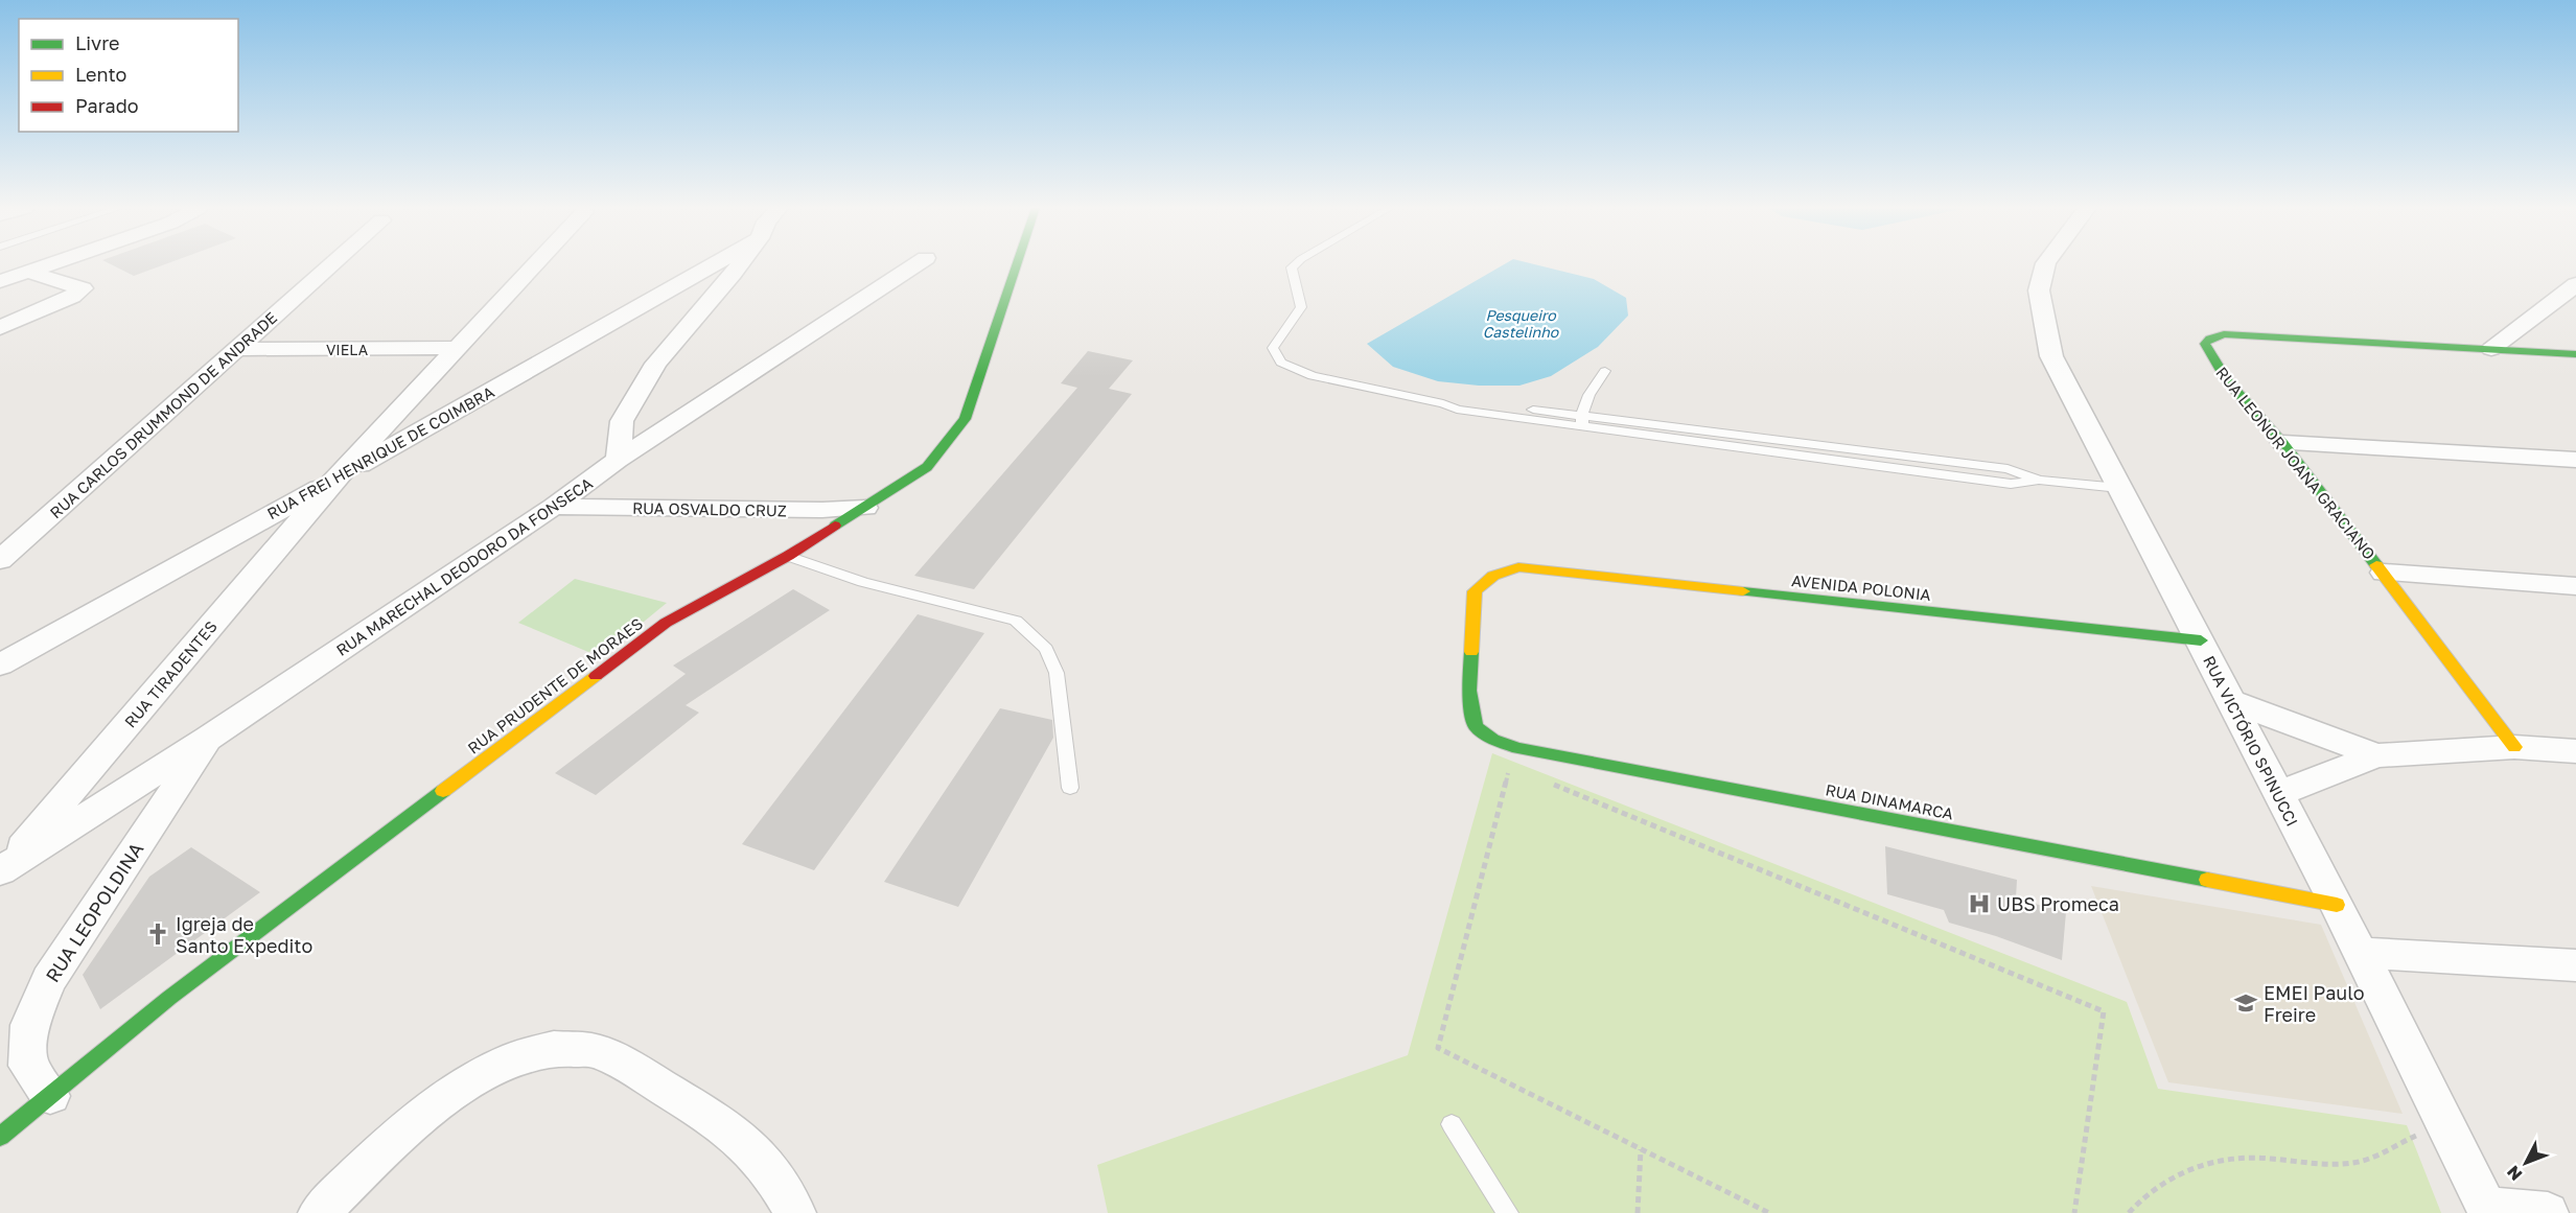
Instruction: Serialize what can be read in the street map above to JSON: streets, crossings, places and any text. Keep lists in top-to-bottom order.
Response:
{
  "streets": {
    "street": [
      "VIELA",
      "RUA CARLOS DRUMMOND DE ANDRADE",
      "RUA FREI HENRIQUE DE COIMBRA",
      "RUA LEONOR JOANA GRACIANO",
      "RUA OSVALDO CRUZ",
      "RUA MARECHAL DEODORO DA FONSECA",
      "AVENIDA POLONIA",
      "RUA TIRADENTES",
      "RUA PRUDENTE DE MORAES",
      "RUA VICTÓRIO SPINUCCI",
      "RUA DINAMARCA",
      "RUA LEOPOLDINA"
    ]
  },
  "crossings": [
    ["VIELA", "RUA CARLOS DRUMMOND DE ANDRADE"],
    ["VIELA", "RUA TIRADENTES"],
    ["RUA FREI HENRIQUE DE COIMBRA", "RUA TIRADENTES"],
    ["RUA OSVALDO CRUZ", "RUA MARECHAL DEODORO DA FONSECA"],
    ["RUA OSVALDO CRUZ", "RUA PRUDENTE DE MORAES"],
    ["RUA MARECHAL DEODORO DA FONSECA", "RUA TIRADENTES"],
    ["RUA MARECHAL DEODORO DA FONSECA", "RUA LEOPOLDINA"],
    ["AVENIDA POLONIA", "RUA VICTÓRIO SPINUCCI"],
    ["AVENIDA POLONIA", "RUA DINAMARCA"],
    ["RUA PRUDENTE DE MORAES", "RUA LEOPOLDINA"],
    ["RUA VICTÓRIO SPINUCCI", "RUA DINAMARCA"]
  ],
  "water": ["Pesqueiro Castelinho"],
  "places": {
    "hospital": ["UBS Promeca"],
    "church": ["Igreja de Santo Expedito"],
    "school or university": ["EMEI Paulo Freire"]
  },
  "legend": ["Livre", "Lento", "Parado"],
  "north": "bottom left"
}
